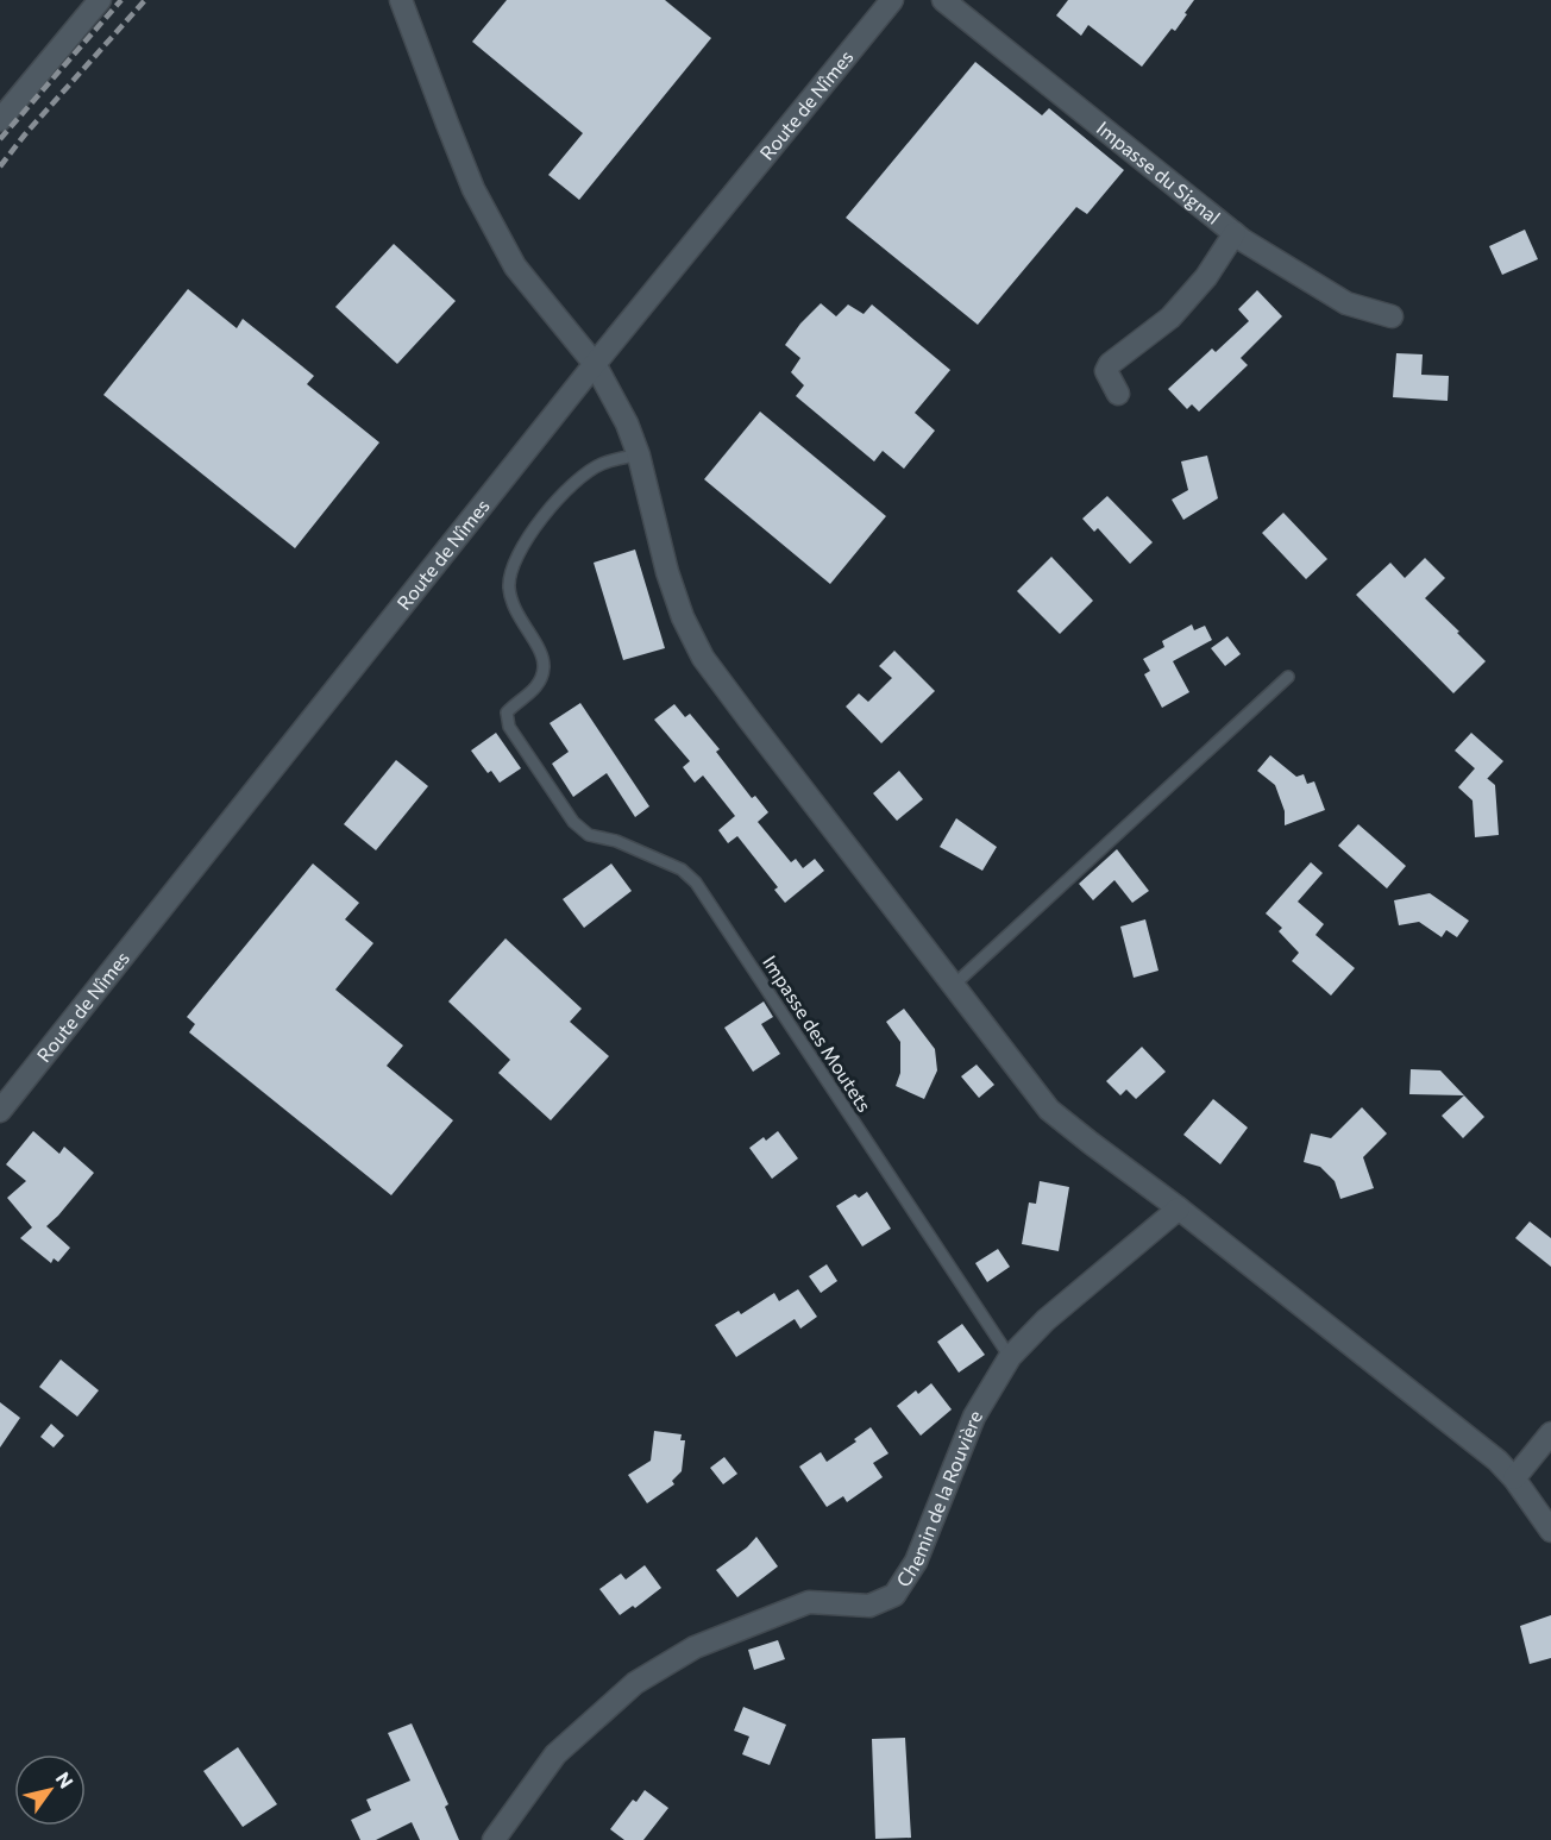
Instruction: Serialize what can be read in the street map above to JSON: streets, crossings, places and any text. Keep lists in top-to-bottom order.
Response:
{
  "streets": {
    "street": ["Route de Nîmes", "Impasse du Signal", "Chemin de la Rouvière"],
    "lane": ["Impasse des Moutets"]
  },
  "crossings": [
    ["Impasse des Moutets", "Chemin de la Rouvière"]
  ],
  "north": "top right"
}
